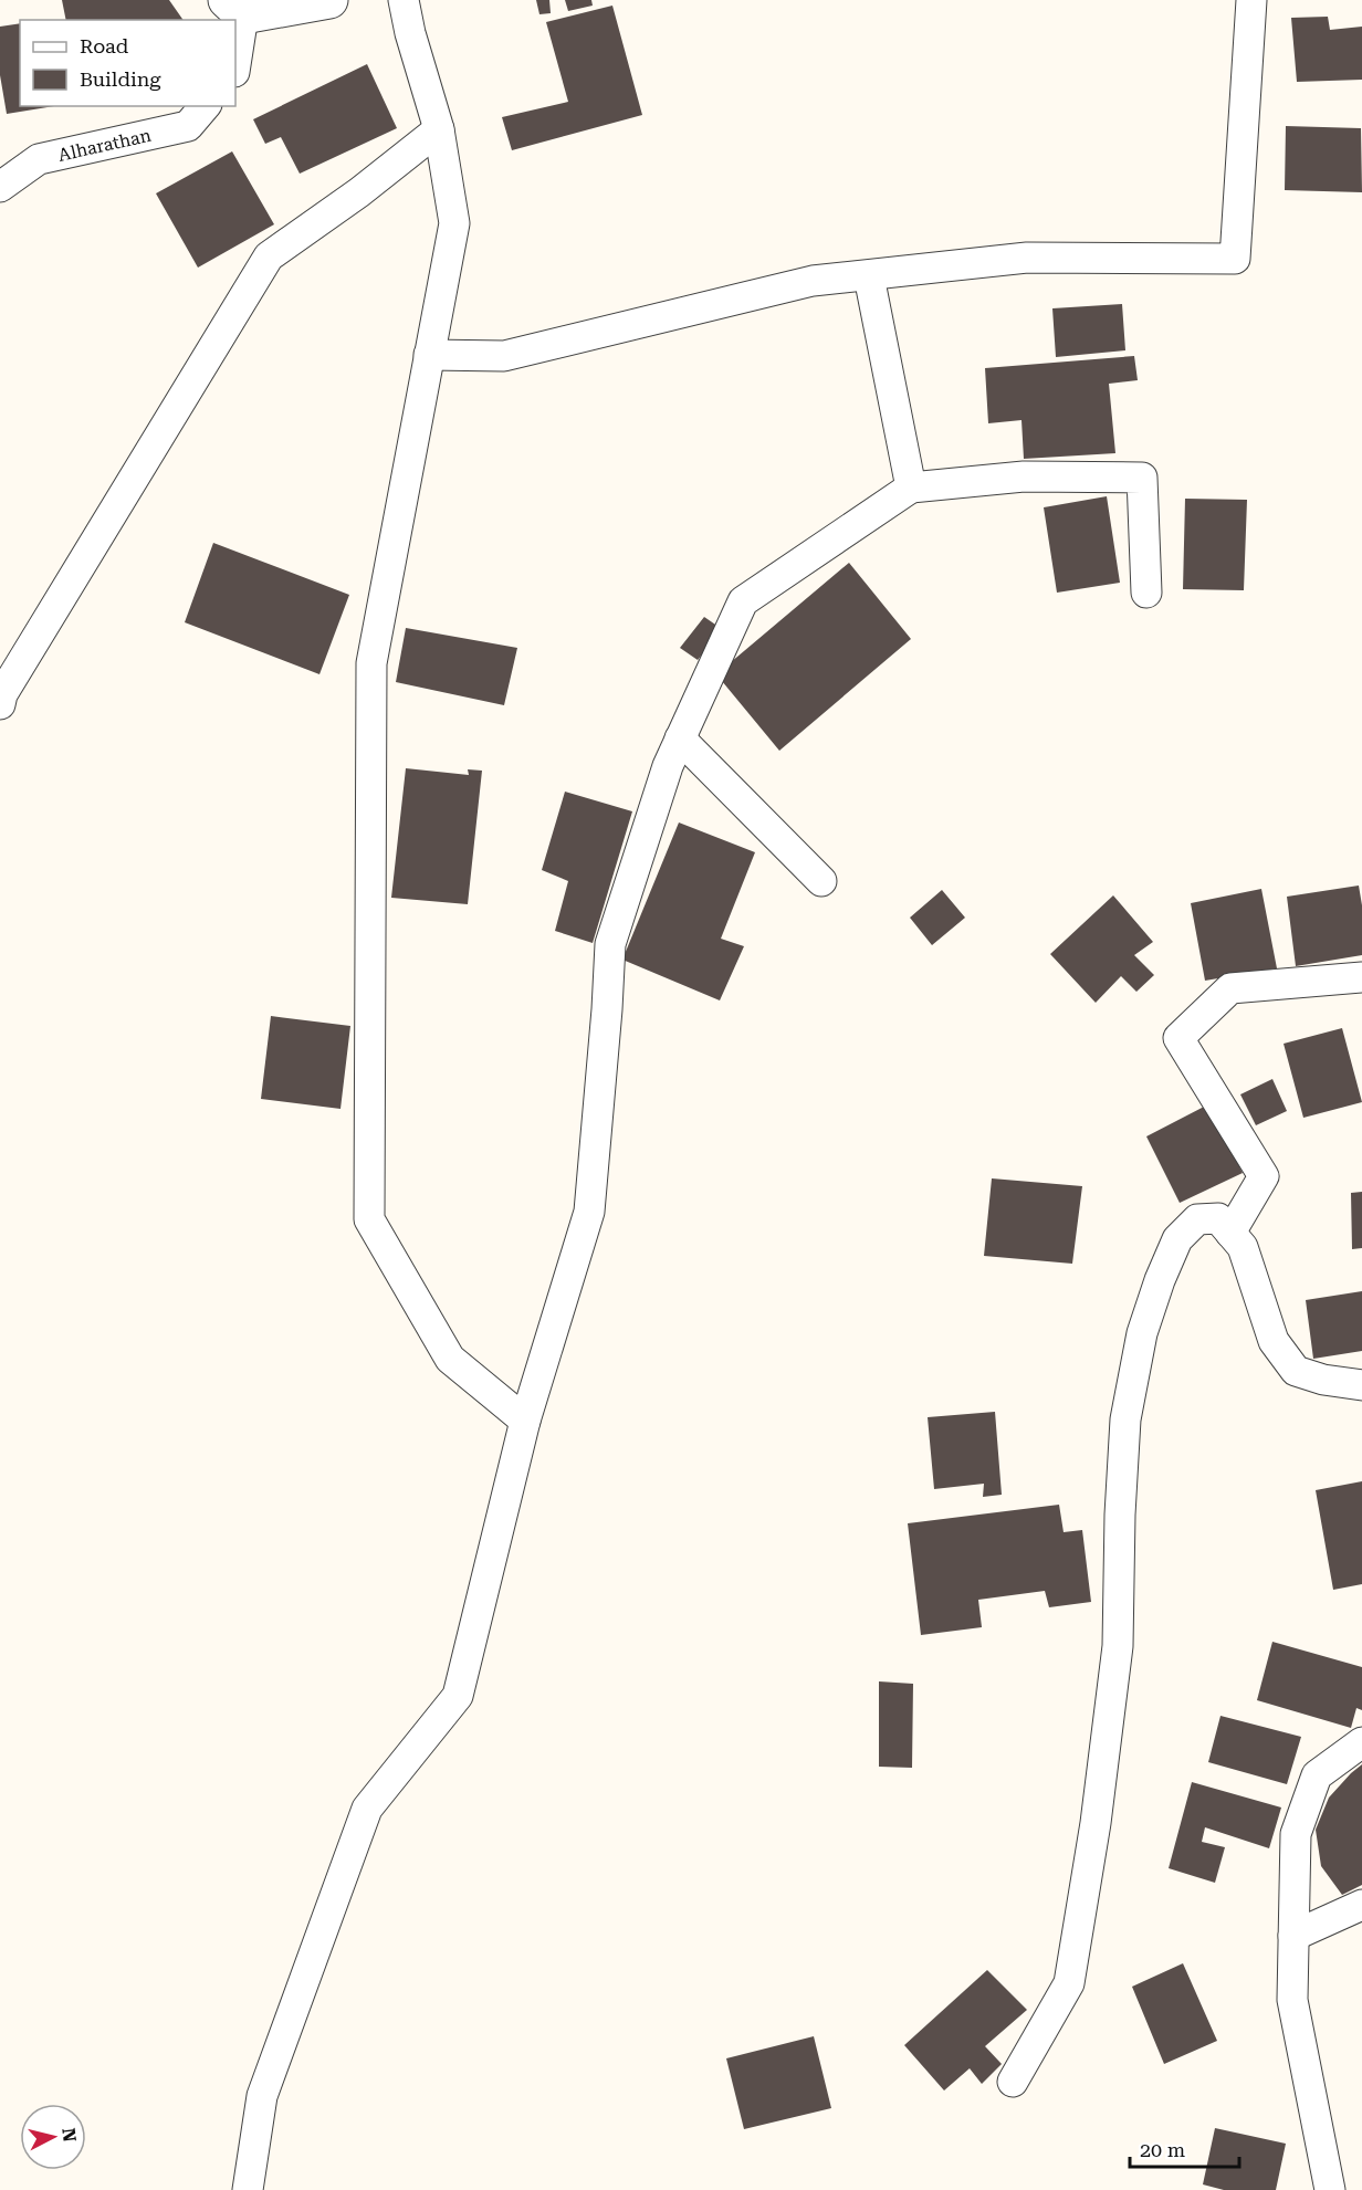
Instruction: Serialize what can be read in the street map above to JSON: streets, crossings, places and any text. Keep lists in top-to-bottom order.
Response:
{
  "streets": {
    "street": ["Alharathan"]
  },
  "legend": ["Road", "Building"],
  "scale_bar": "20 m",
  "north": "right"
}
